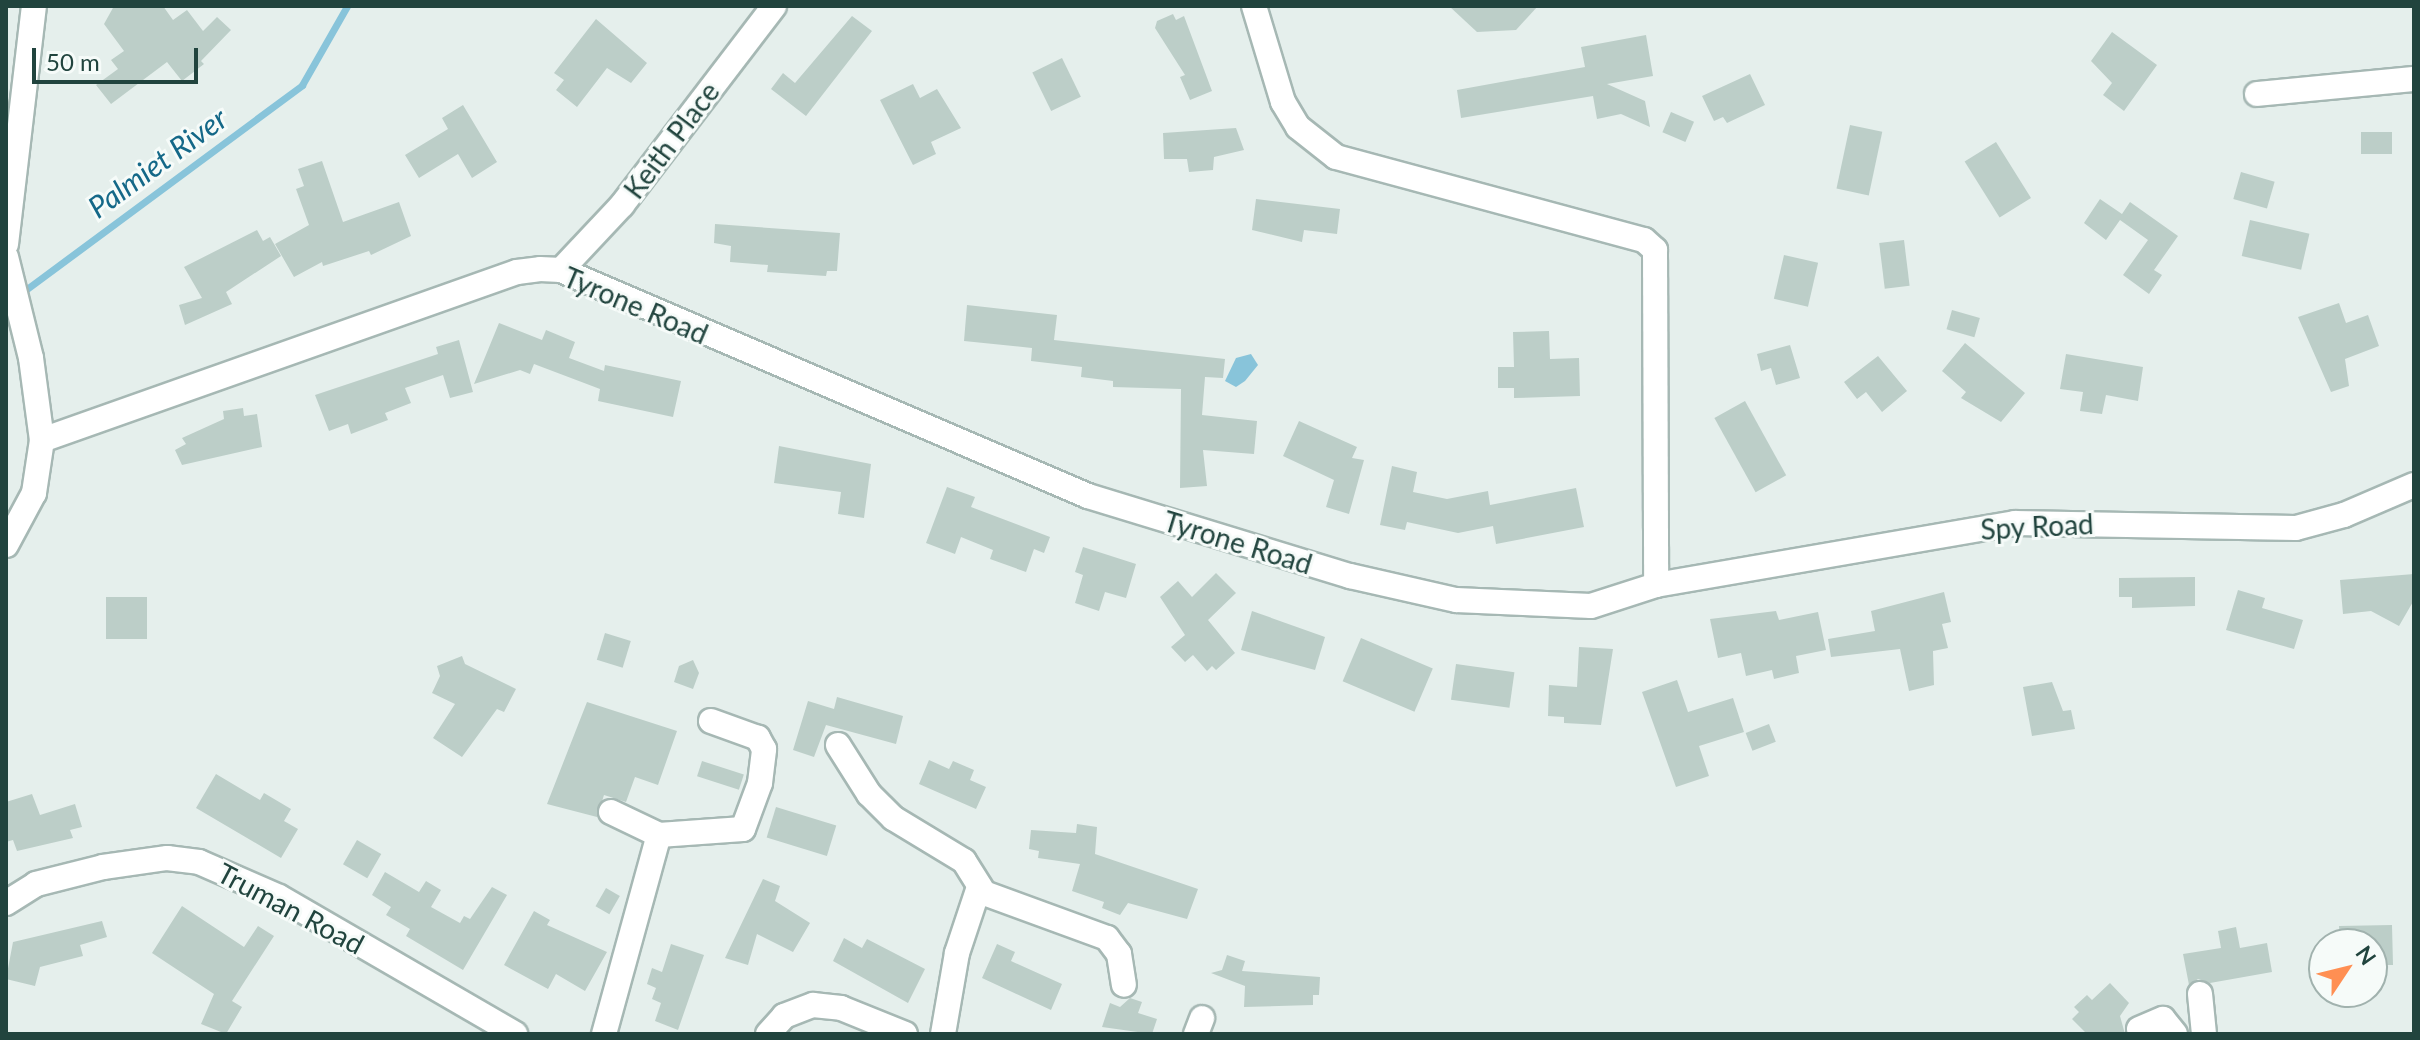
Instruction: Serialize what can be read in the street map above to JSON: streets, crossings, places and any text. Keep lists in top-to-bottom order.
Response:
{
  "streets": {
    "street": [
      "Keith Place",
      "Tyrone Road",
      "Spy Road",
      "Truman Road"
    ]
  },
  "crossings": [
    ["Keith Place", "Tyrone Road"],
    ["Tyrone Road", "Spy Road"]
  ],
  "water": ["Palmiet River"],
  "scale_bar": "50 m",
  "north": "top right"
}
